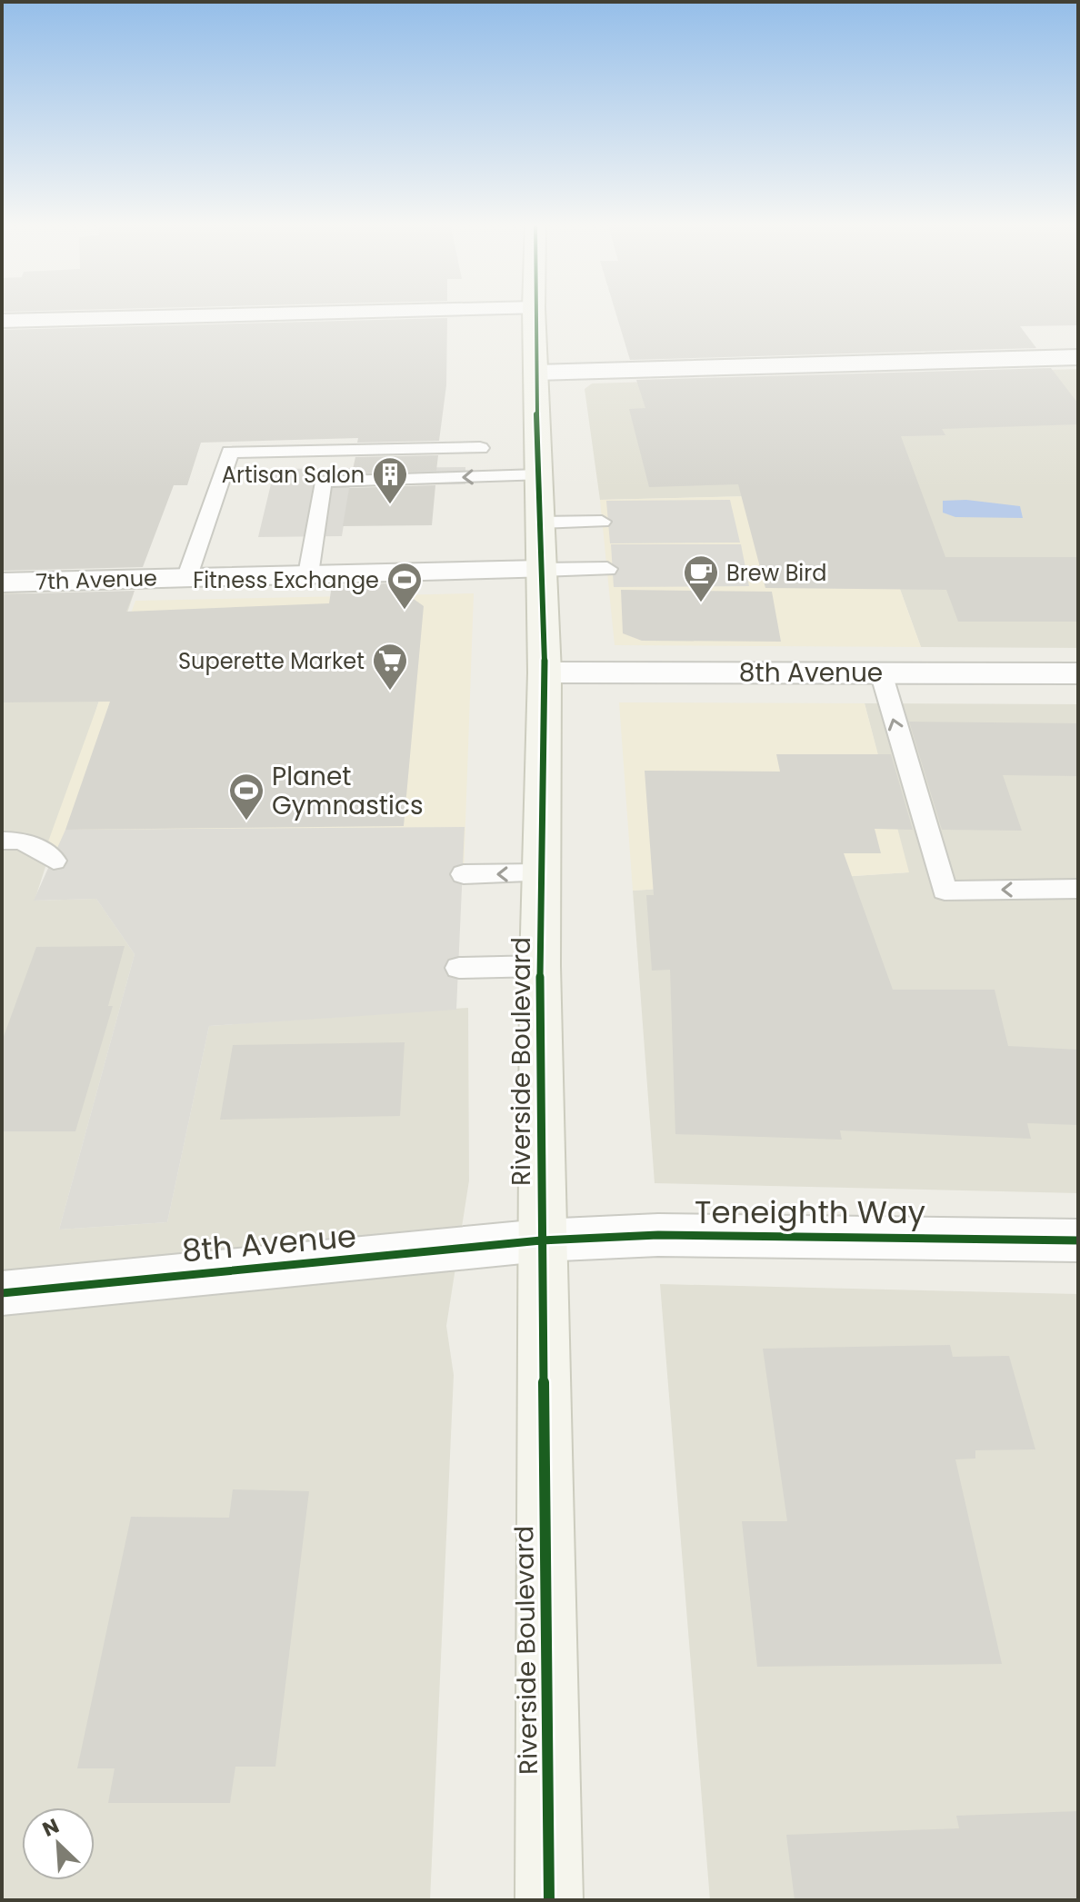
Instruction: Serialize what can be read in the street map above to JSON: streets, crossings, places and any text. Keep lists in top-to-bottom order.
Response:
{
  "streets": {
    "main road": ["Riverside Boulevard"],
    "street": ["7th Avenue", "8th Avenue", "Teneighth Way"]
  },
  "crossings": [
    ["7th Avenue", "Riverside Boulevard"],
    ["8th Avenue", "Riverside Boulevard"],
    ["8th Avenue", "Teneighth Way"],
    ["Riverside Boulevard", "Teneighth Way"]
  ],
  "places": {
    "building": ["Artisan Salon"],
    "cafe": ["Brew Bird"],
    "sports": ["Fitness Exchange", "Planet Gymnastics"],
    "supermarket": ["Superette Market"]
  },
  "north": "top left"
}
